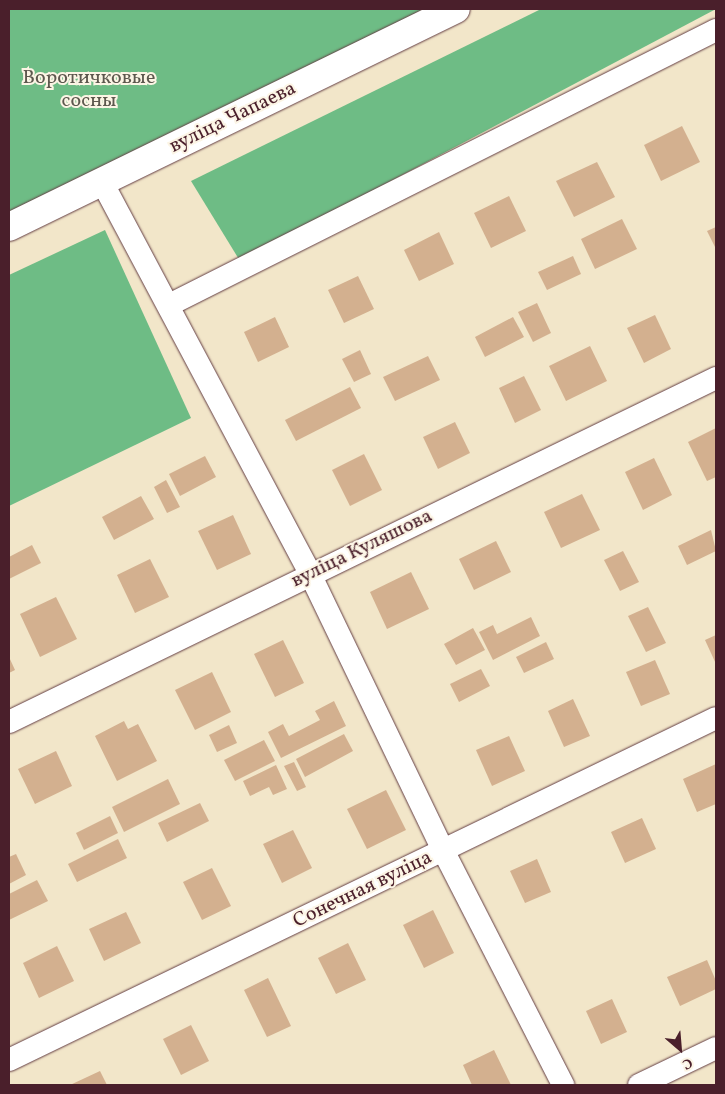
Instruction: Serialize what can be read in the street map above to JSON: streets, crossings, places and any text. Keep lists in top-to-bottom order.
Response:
{
  "streets": {
    "main road": ["вуліца Чапаева"],
    "street": ["вуліца Куляшова", "Сонечная вуліца"]
  },
  "parks": ["Воротичковые сосны"],
  "north": "bottom right"
}
